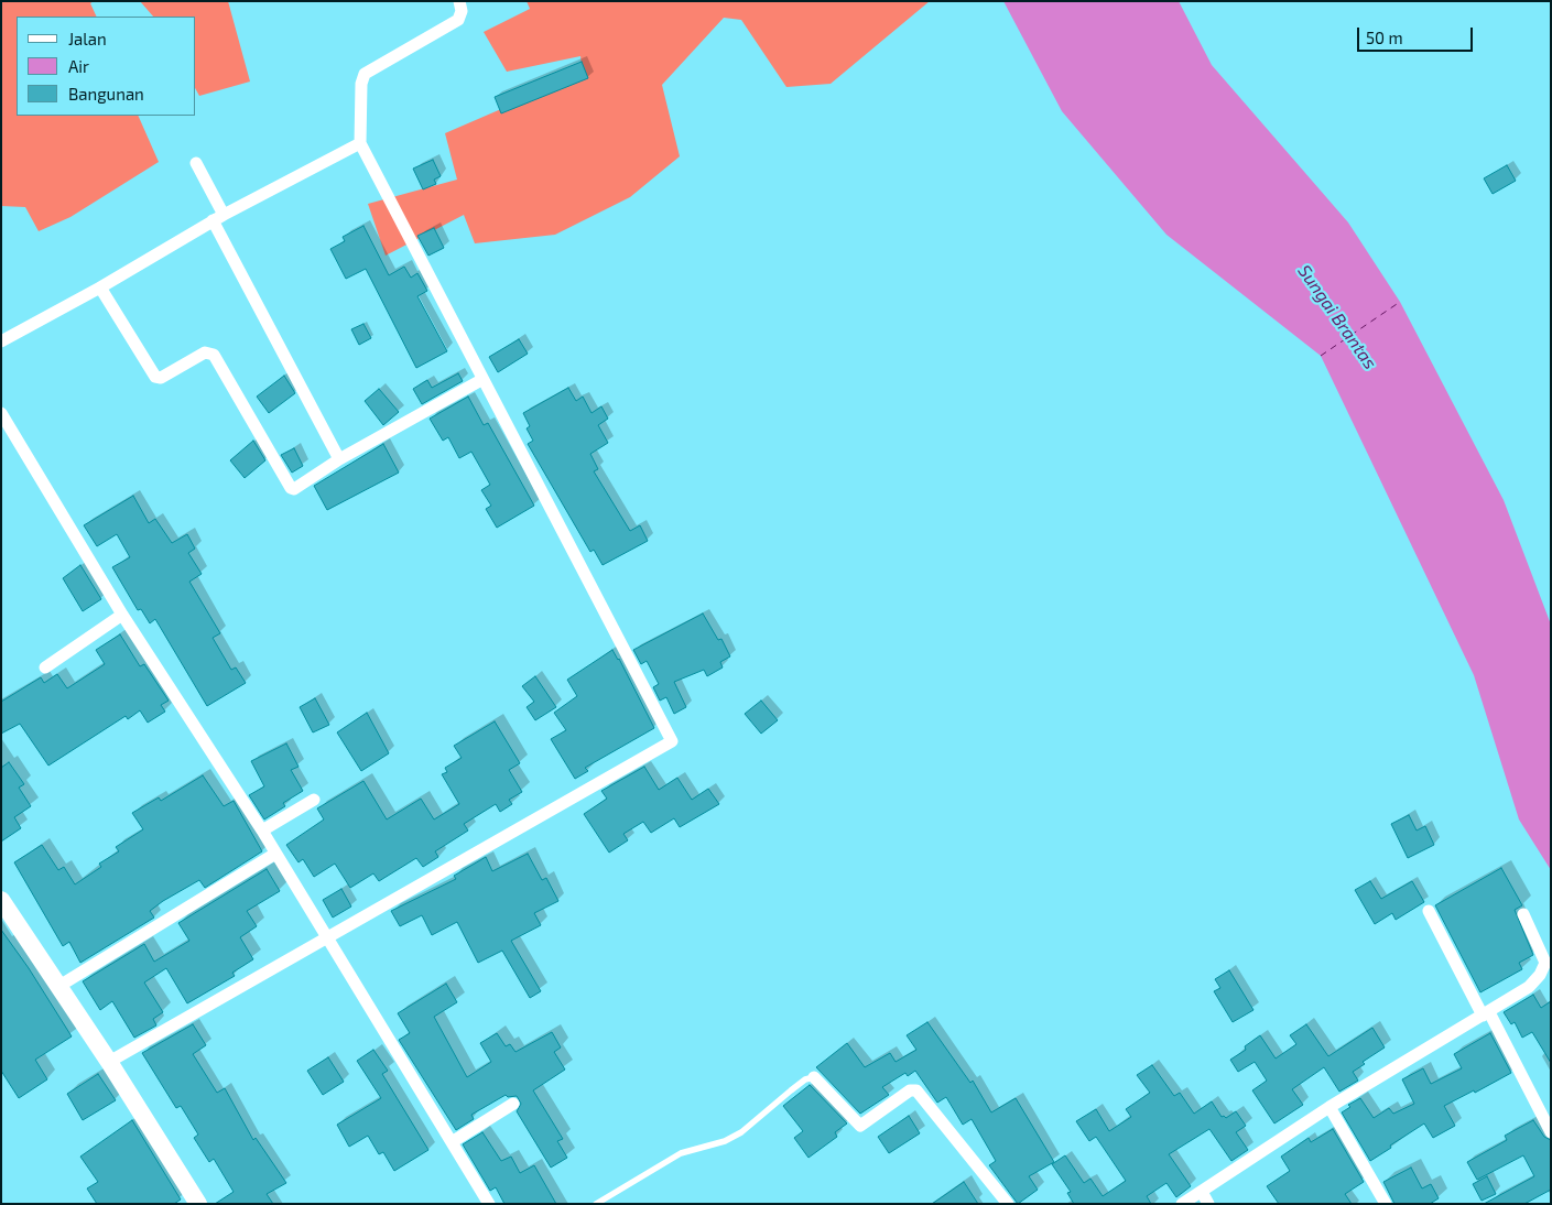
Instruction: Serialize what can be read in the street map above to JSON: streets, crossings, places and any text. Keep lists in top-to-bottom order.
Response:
{
  "water": ["Sungai Brantas"],
  "legend": ["Jalan", "Air", "Bangunan"],
  "scale_bar": "50 m"
}
